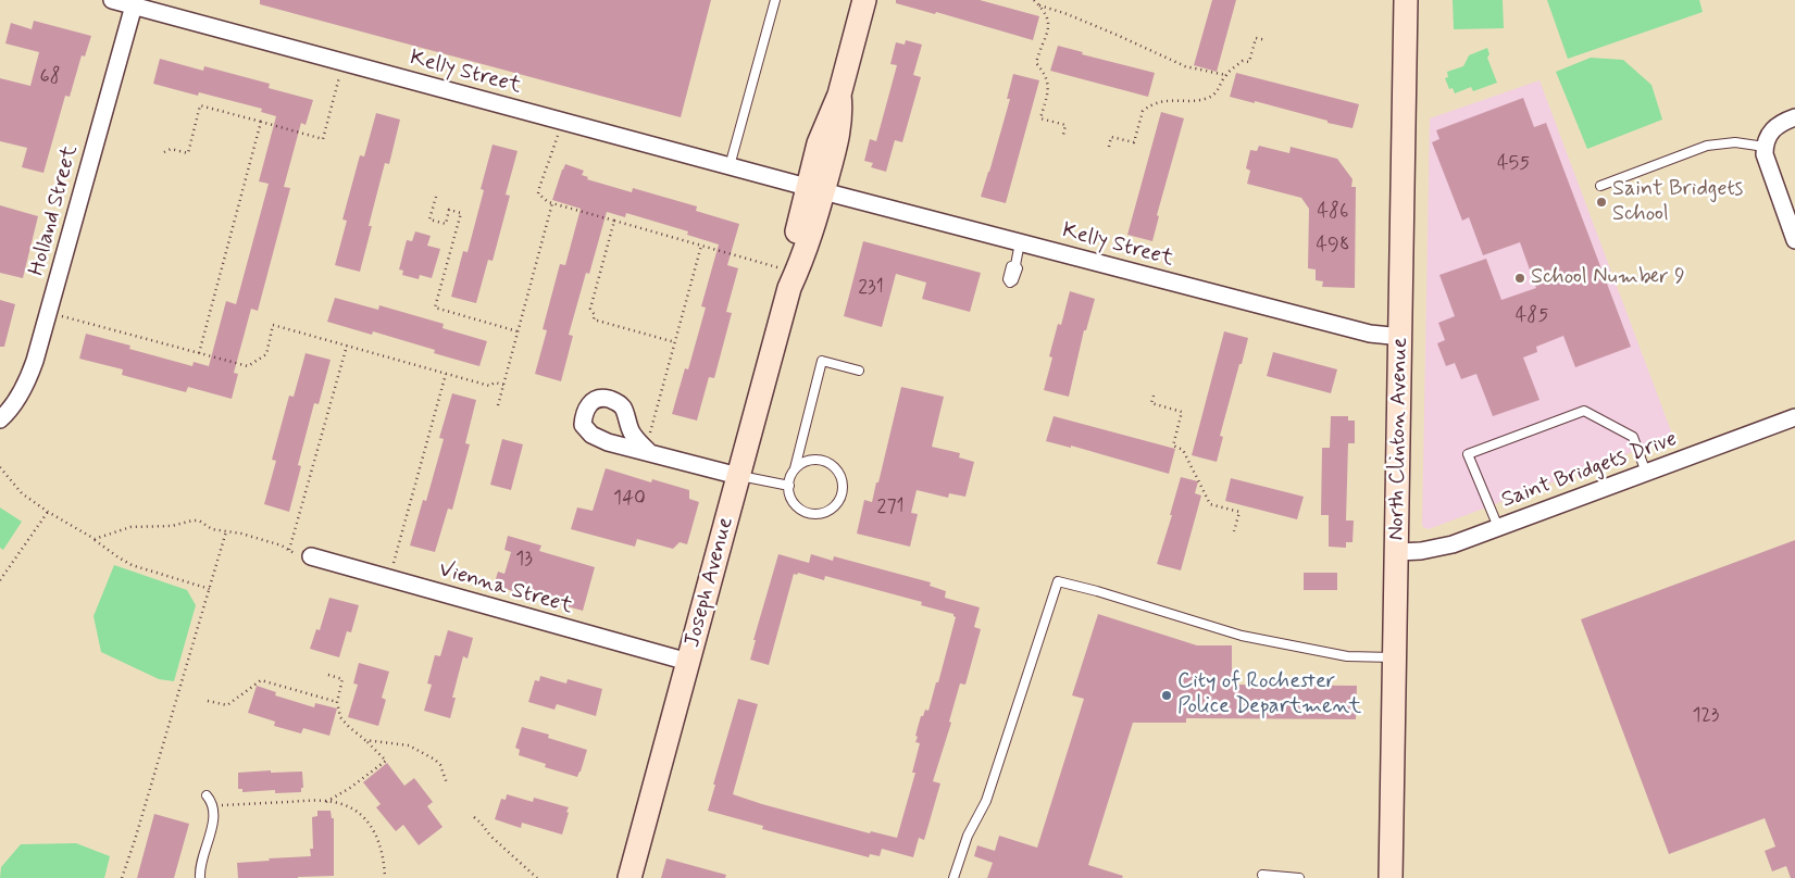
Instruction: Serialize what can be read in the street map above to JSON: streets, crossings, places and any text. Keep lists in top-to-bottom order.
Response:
{
  "streets": {
    "main road": ["North Clinton Avenue", "Joseph Avenue"],
    "street": [
      "Kelly Street",
      "Holland Street",
      "Saint Bridgets Drive",
      "Vienna Street"
    ]
  },
  "crossings": [
    ["Kelly Street", "Holland Street"],
    ["Kelly Street", "North Clinton Avenue"],
    ["Kelly Street", "Joseph Avenue"],
    ["North Clinton Avenue", "Saint Bridgets Drive"],
    ["Joseph Avenue", "Vienna Street"]
  ],
  "places": ["Saint Bridgets School", "School Number 9", "City of Rochester Police Department"],
  "house_numbers": [
    "68",
    "455",
    "486",
    "498",
    "231",
    "485",
    "140",
    "271",
    "13",
    "123"
  ]
}
